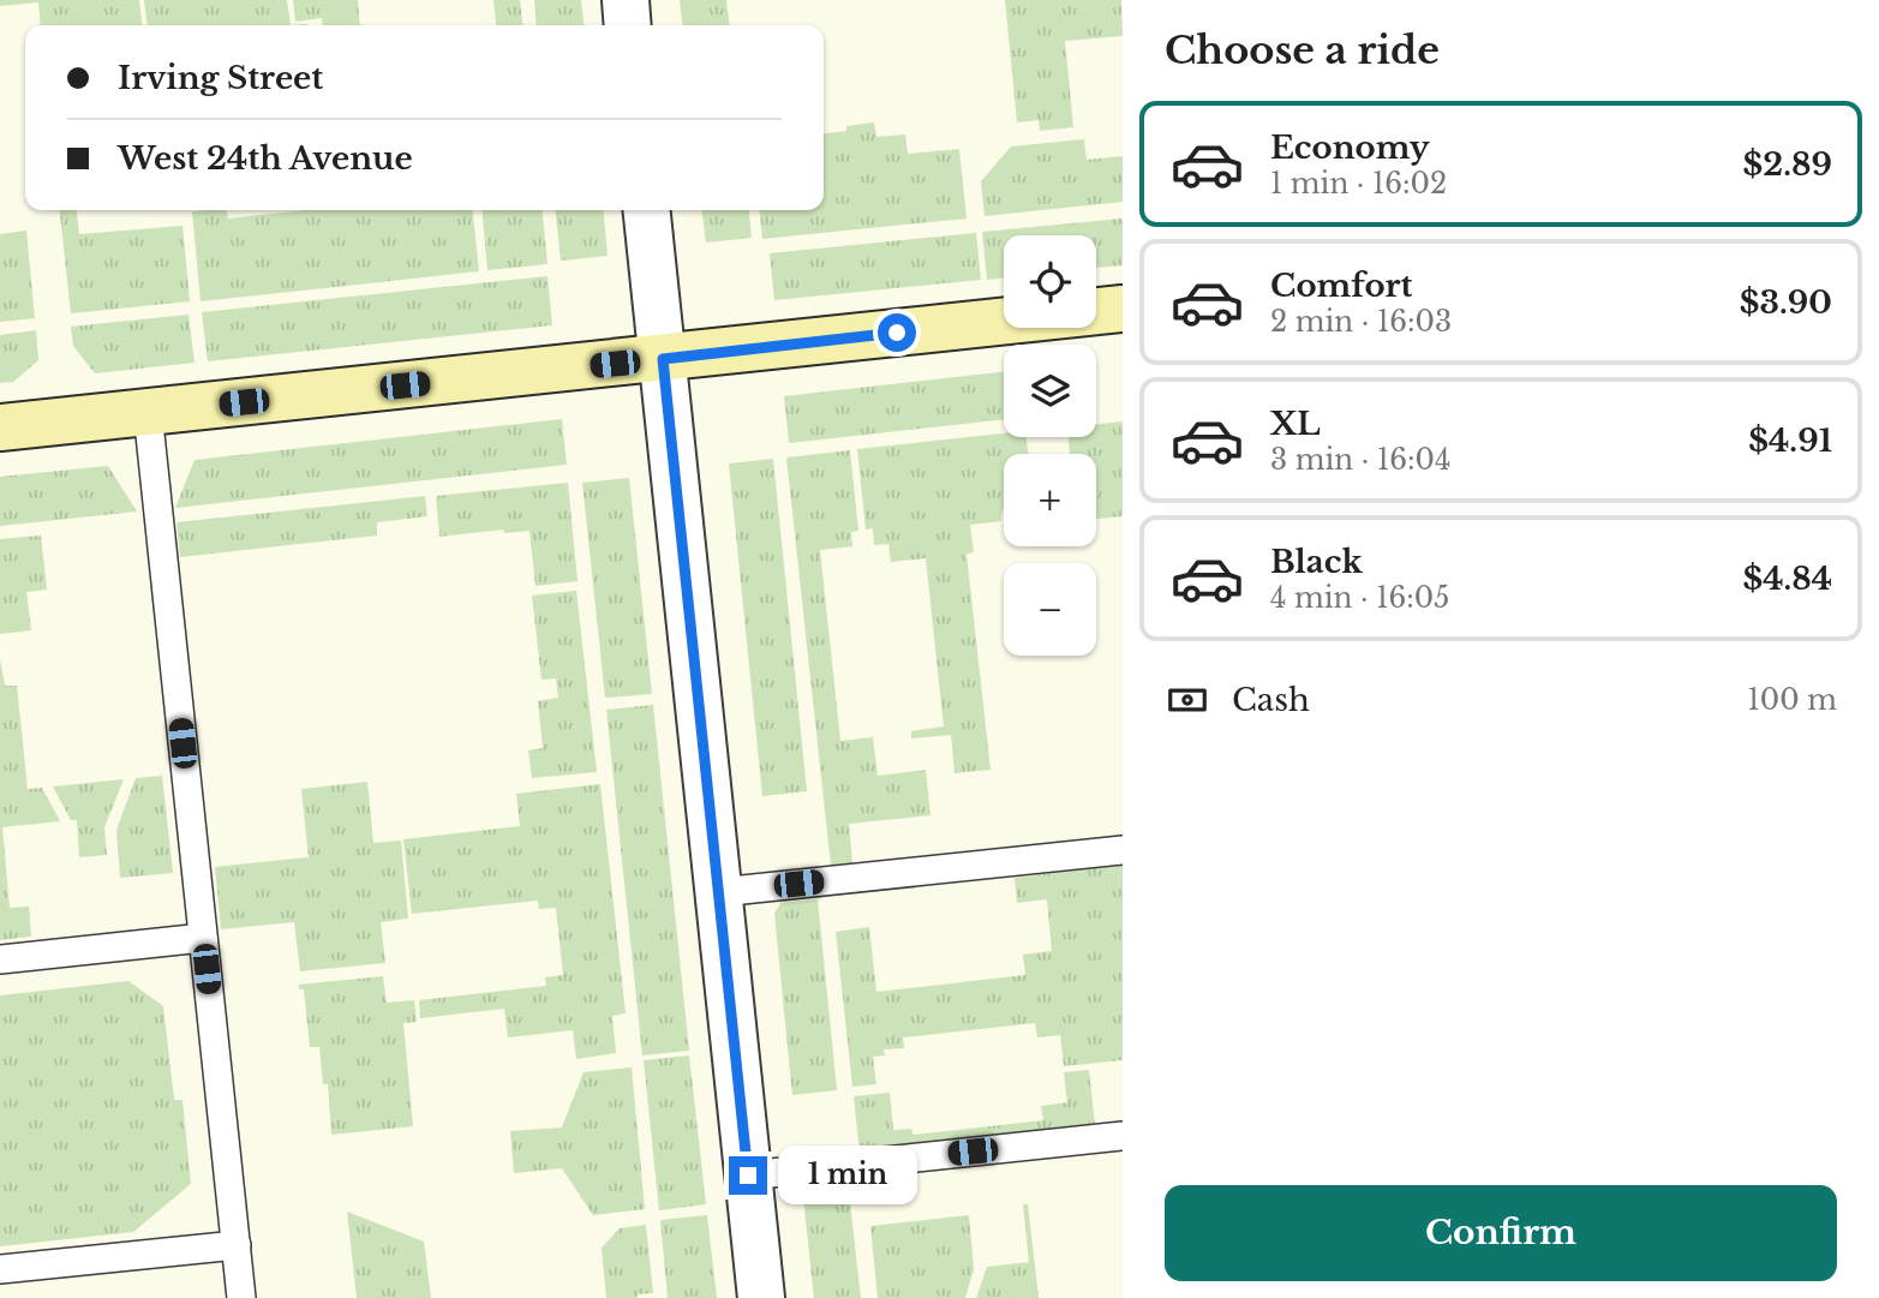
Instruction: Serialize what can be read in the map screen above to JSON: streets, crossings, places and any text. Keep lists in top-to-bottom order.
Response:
{
  "page": {
    "heading": "Choose a ride",
    "banner": ["Irving Street", "West 24th Avenue"],
    "list": [
      {
        "name": "Economy",
        "note": "1 min · 16:02",
        "value": "$2.89"
      },
      {
        "name": "Comfort",
        "note": "2 min · 16:03",
        "value": "$3.90"
      },
      {
        "name": "XL",
        "note": "3 min · 16:04",
        "value": "$4.91"
      },
      {
        "name": "Black",
        "note": "4 min · 16:05",
        "value": "$4.84"
      }
    ],
    "map_buttons": ["+", "−"],
    "pay": ["Cash", "100 m"],
    "bubble": "1 min",
    "buttons": "Confirm"
  }
}
